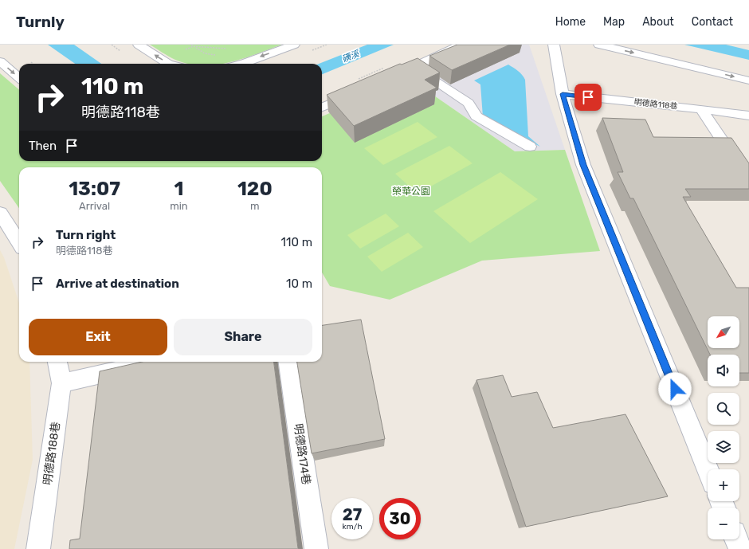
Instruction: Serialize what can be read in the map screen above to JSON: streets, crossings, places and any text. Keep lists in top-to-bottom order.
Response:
{
  "streets": {
    "street": ["明德路118巷", "明德路188巷", "明德路174巷"]
  },
  "water": ["磺溪"],
  "parks": ["榮華公園"],
  "north": "bottom left",
  "page": {
    "header": "Turnly",
    "nav": [
      "Home",
      "Map",
      "About",
      "Contact"
    ],
    "turn": ["110 m", "明德路118巷"],
    "then": "Then",
    "eta": [
      "13:07",
      "Arrival",
      "1",
      "min",
      "120",
      "m"
    ],
    "list": [
      {
        "name": "Turn right",
        "note": "明德路118巷",
        "value": "110 m"
      },
      {
        "name": "Arrive at destination",
        "value": "10 m"
      }
    ],
    "buttons": ["Exit", "Share"],
    "map_buttons": ["+", "−"],
    "speed": "27 km/h",
    "limit": "30"
  }
}
